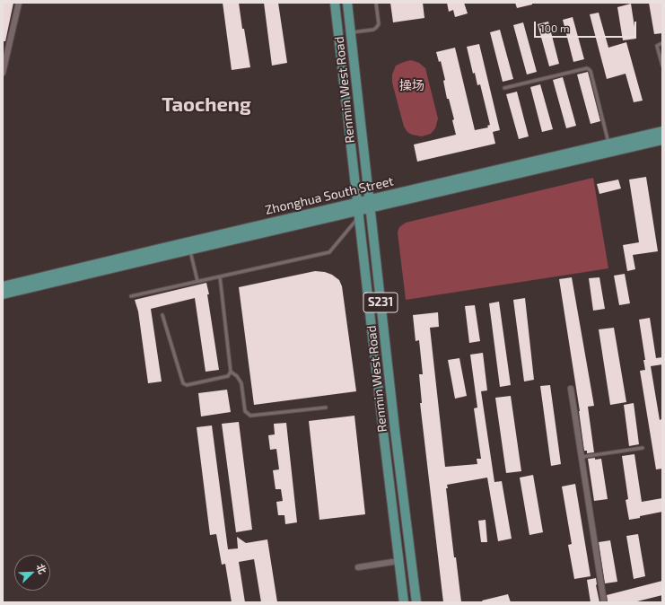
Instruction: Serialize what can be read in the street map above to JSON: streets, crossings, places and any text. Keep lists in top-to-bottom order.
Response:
{
  "streets": {
    "main road": ["Renmin West Road", "Zhonghua South Street", "S231"]
  },
  "crossings": [
    ["Renmin West Road", "Zhonghua South Street"]
  ],
  "districts": ["Taocheng"],
  "parks": ["操场"],
  "scale_bar": "100 m",
  "north": "top right"
}
